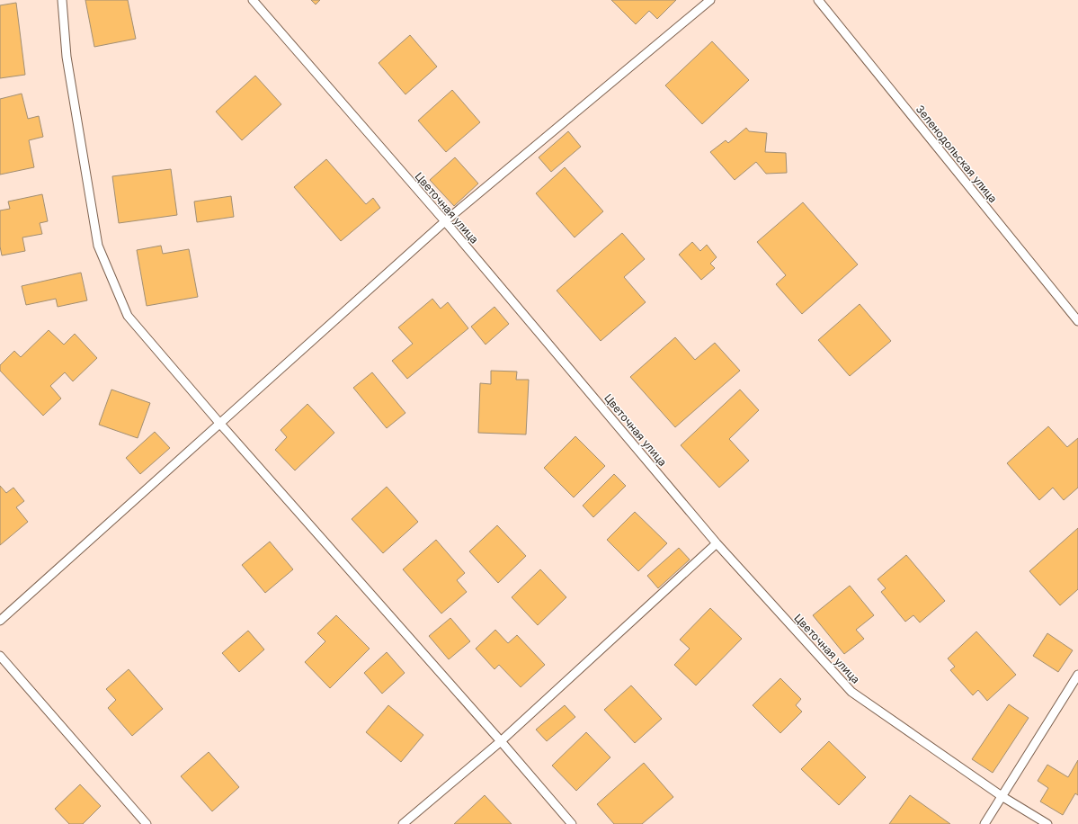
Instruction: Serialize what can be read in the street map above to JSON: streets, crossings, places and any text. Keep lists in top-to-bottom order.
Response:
{
  "streets": {
    "lane": ["Зеленодольская улица", "Цветочная улица"]
  }
}
